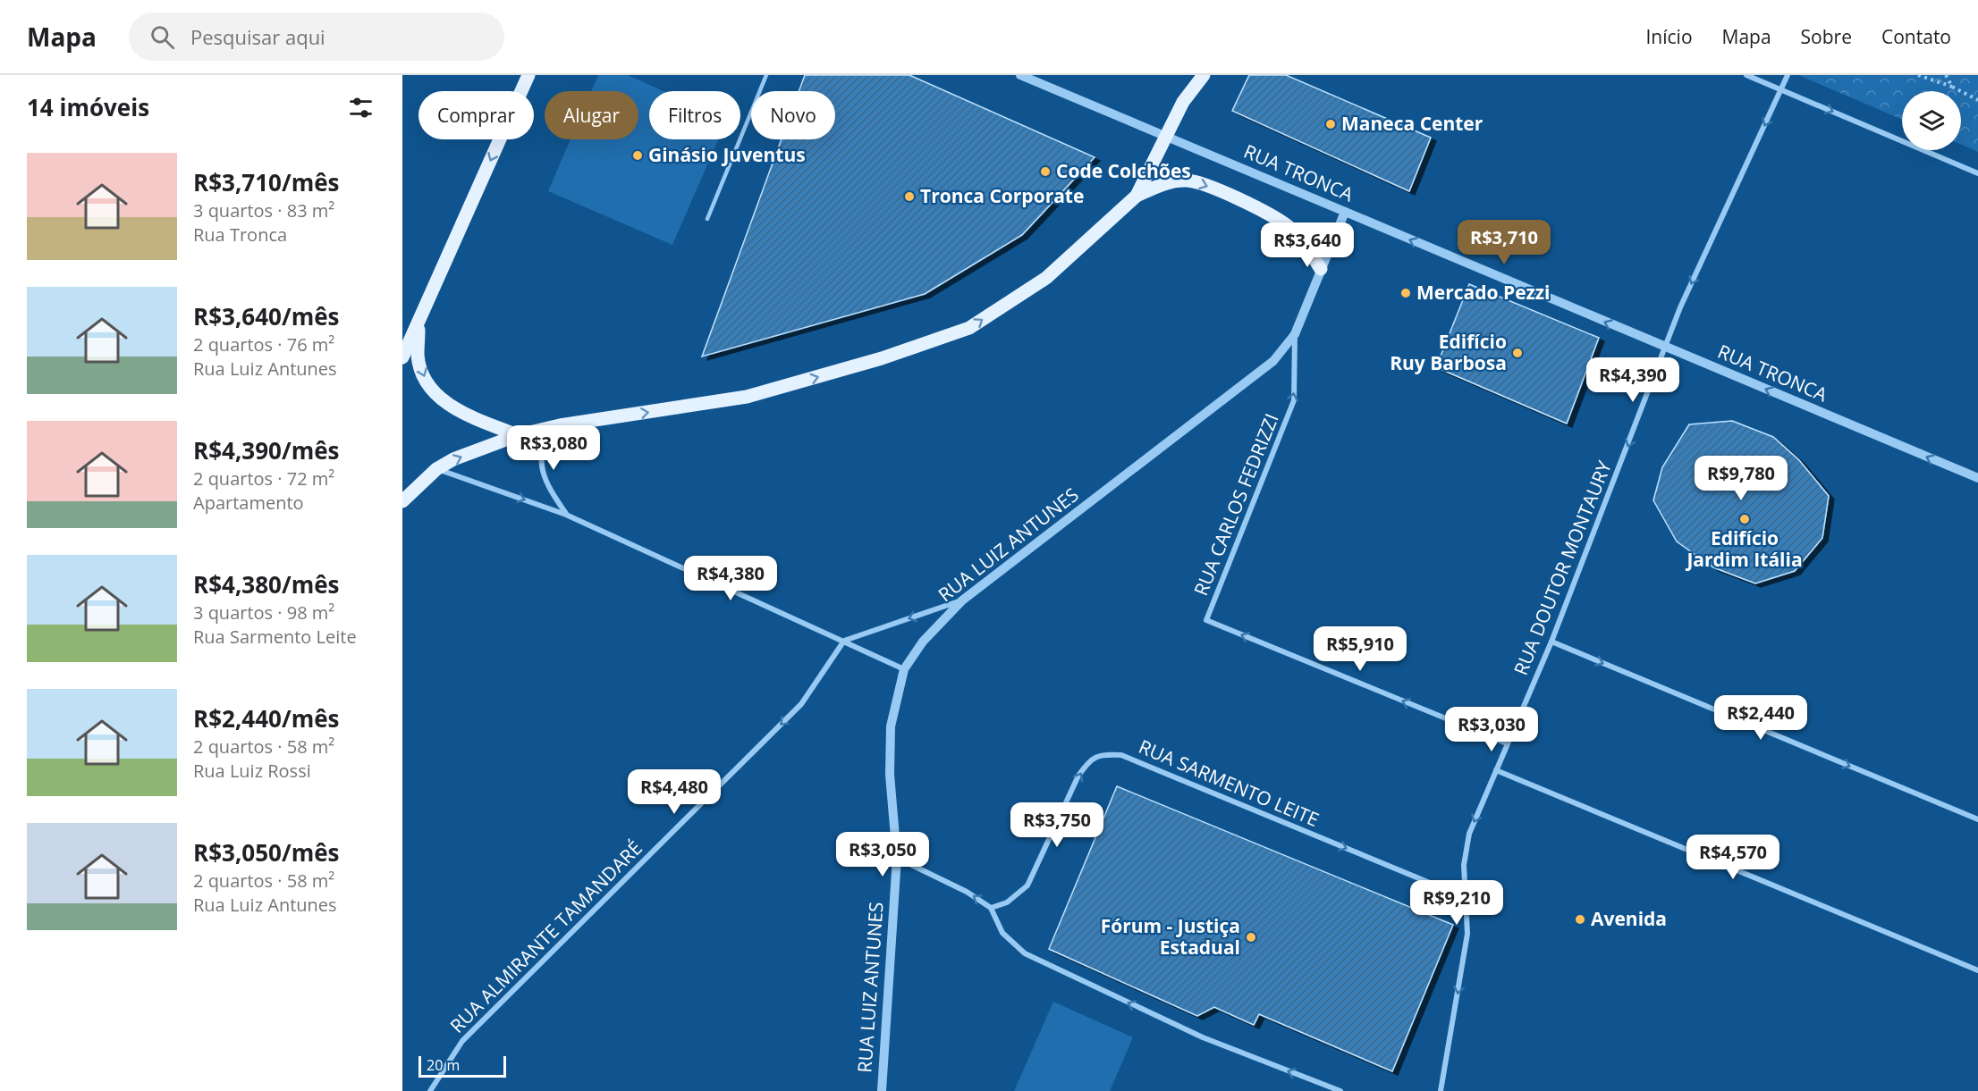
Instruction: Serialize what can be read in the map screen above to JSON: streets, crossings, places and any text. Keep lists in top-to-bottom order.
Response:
{
  "streets": {
    "street": [
      "RUA TRONCA",
      "RUA CARLOS FEDRIZZI",
      "RUA LUIZ ANTUNES",
      "RUA DOUTOR MONTAURY",
      "RUA SARMENTO LEITE",
      "RUA ALMIRANTE TAMANDARÉ"
    ]
  },
  "crossings": [
    ["RUA TRONCA", "RUA LUIZ ANTUNES"],
    ["RUA TRONCA", "RUA DOUTOR MONTAURY"],
    ["RUA CARLOS FEDRIZZI", "RUA LUIZ ANTUNES"],
    ["RUA CARLOS FEDRIZZI", "RUA DOUTOR MONTAURY"],
    ["RUA DOUTOR MONTAURY", "RUA SARMENTO LEITE"]
  ],
  "one_way": [
    "RUA TRONCA",
    "RUA DOUTOR MONTAURY",
    "RUA SARMENTO LEITE",
    "RUA ALMIRANTE TAMANDARÉ"
  ],
  "places": [
    "Maneca Center",
    "Ginásio Juventus",
    "Code Colchões",
    "Tronca Corporate",
    "Mercado Pezzi",
    "Edifício Ruy Barbosa",
    "Edifício Jardim Itália",
    "Avenida",
    "Fórum - Justiça Estadual"
  ],
  "scale_bar": "20 m",
  "page": {
    "header": "Mapa",
    "search": "Pesquisar aqui",
    "nav": [
      "Início",
      "Mapa",
      "Sobre",
      "Contato"
    ],
    "heading": "14 imóveis",
    "chip": [
      "Comprar",
      "Alugar",
      "Filtros",
      "Novo"
    ],
    "list": [
      {
        "name": "R$3,710/mês",
        "note": "3 quartos · 83 m² · Rua Tronca"
      },
      {
        "name": "R$3,640/mês",
        "note": "2 quartos · 76 m² · Rua Luiz Antunes"
      },
      {
        "name": "R$4,390/mês",
        "note": "2 quartos · 72 m² · Apartamento"
      },
      {
        "name": "R$4,380/mês",
        "note": "3 quartos · 98 m² · Rua Sarmento Leite"
      },
      {
        "name": "R$2,440/mês",
        "note": "2 quartos · 58 m² · Rua Luiz Rossi"
      },
      {
        "name": "R$3,050/mês",
        "note": "2 quartos · 58 m² · Rua Luiz Antunes"
      }
    ],
    "price": [
      "R$3,710",
      "R$3,640",
      "R$4,390",
      "R$3,080",
      "R$9,780",
      "R$4,380",
      "R$5,910",
      "R$2,440",
      "R$3,030",
      "R$4,480",
      "R$3,750",
      "R$3,050",
      "R$4,570",
      "R$9,210"
    ],
    "scale": "20 m"
  }
}
